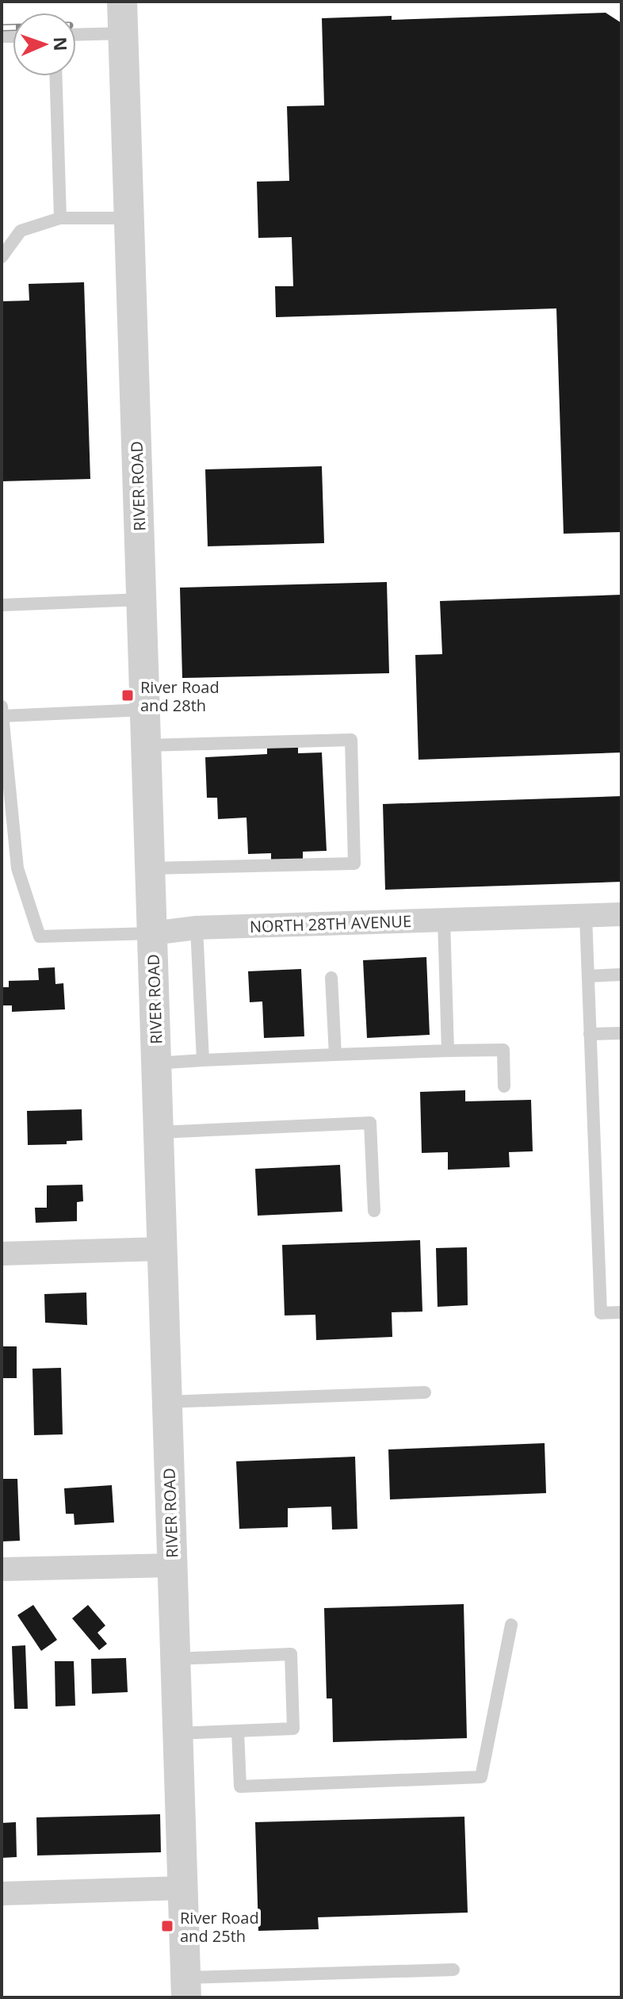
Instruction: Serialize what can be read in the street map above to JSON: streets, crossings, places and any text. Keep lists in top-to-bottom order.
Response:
{
  "streets": {
    "street": ["RIVER ROAD", "NORTH 28TH AVENUE"]
  },
  "crossings": [
    ["RIVER ROAD", "NORTH 28TH AVENUE"]
  ],
  "places": {
    "transit": ["River Road and 28th", "River Road and 25th"]
  },
  "north": "right"
}
